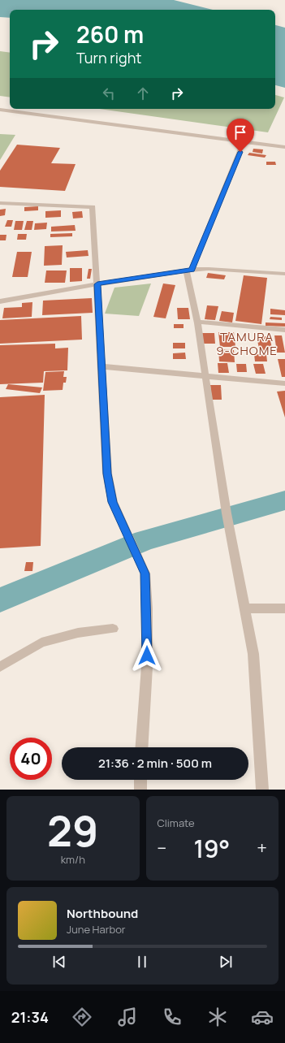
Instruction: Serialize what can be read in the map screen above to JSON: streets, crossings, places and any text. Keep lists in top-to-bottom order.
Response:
{
  "districts": ["TAMURA 9-CHOME"],
  "page": {
    "turn": ["260 m", "Turn right"],
    "limit": "40",
    "trip": "21:36 · 2 min · 500 m",
    "tile": [
      ["29", "km/h"],
      "Climate"
    ],
    "heat": ["−", "19°", "+"],
    "song": ["Northbound", "June Harbor"],
    "tabs": "21:34"
  }
}
